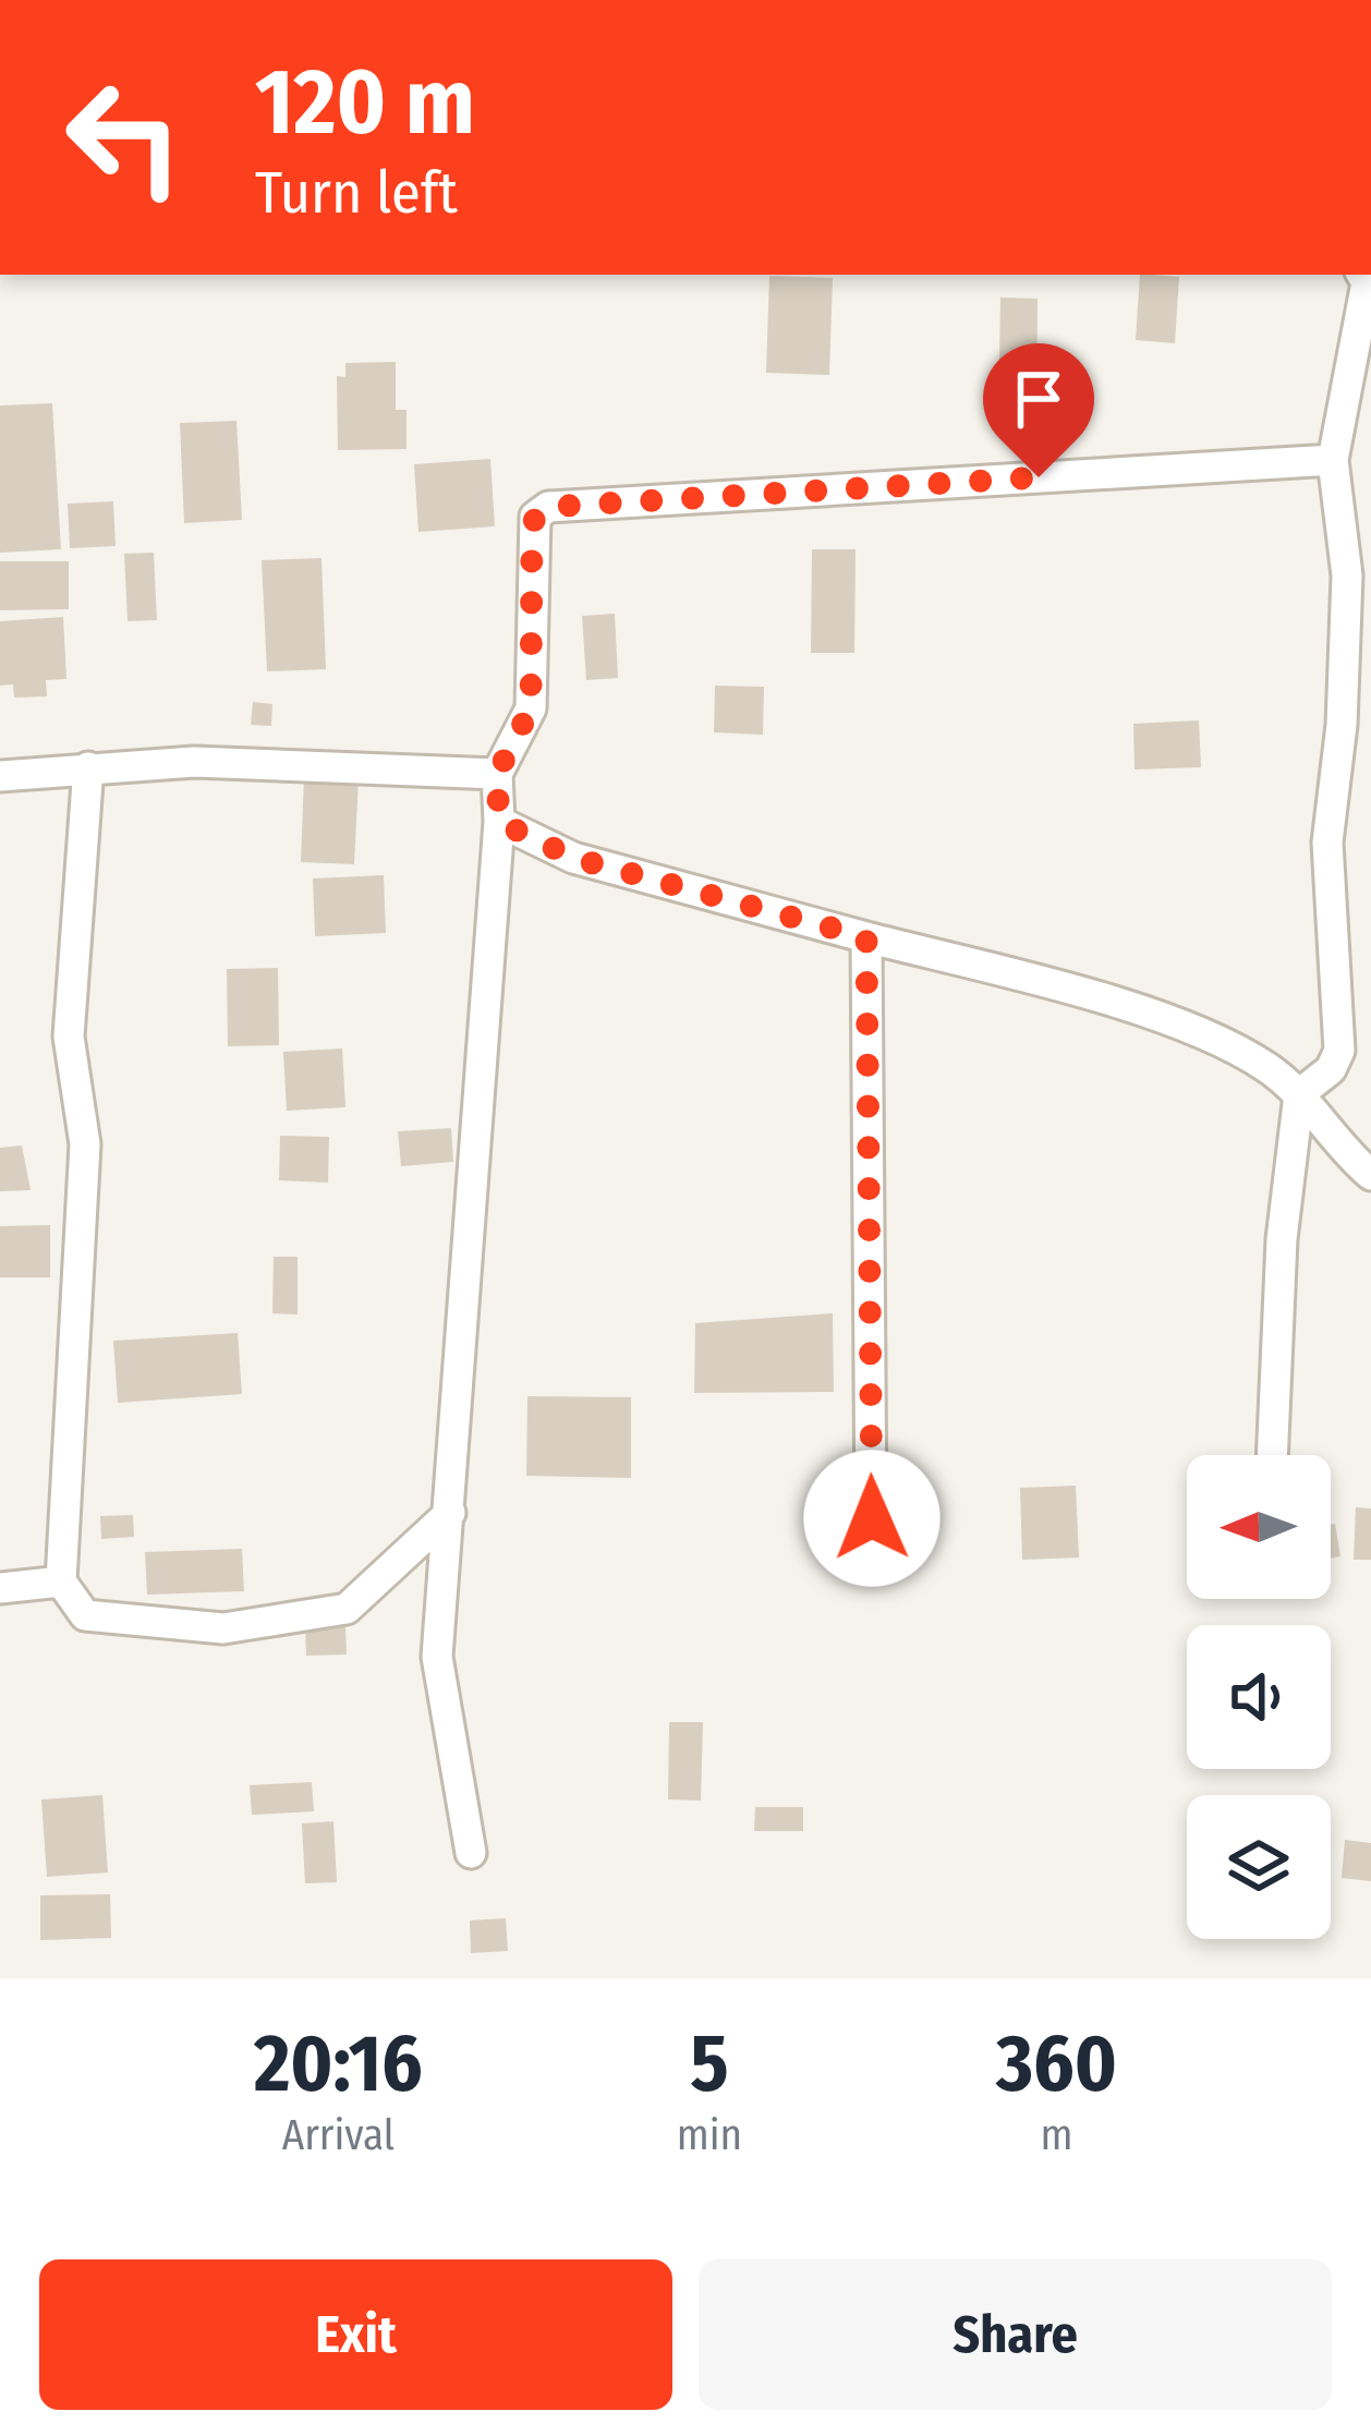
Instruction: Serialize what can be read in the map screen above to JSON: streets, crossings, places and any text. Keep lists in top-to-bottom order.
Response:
{
  "north": "left",
  "page": {
    "turn": ["120 m", "Turn left"],
    "eta": [
      "20:16",
      "Arrival",
      "5",
      "min",
      "360",
      "m"
    ],
    "buttons": ["Exit", "Share"]
  }
}
